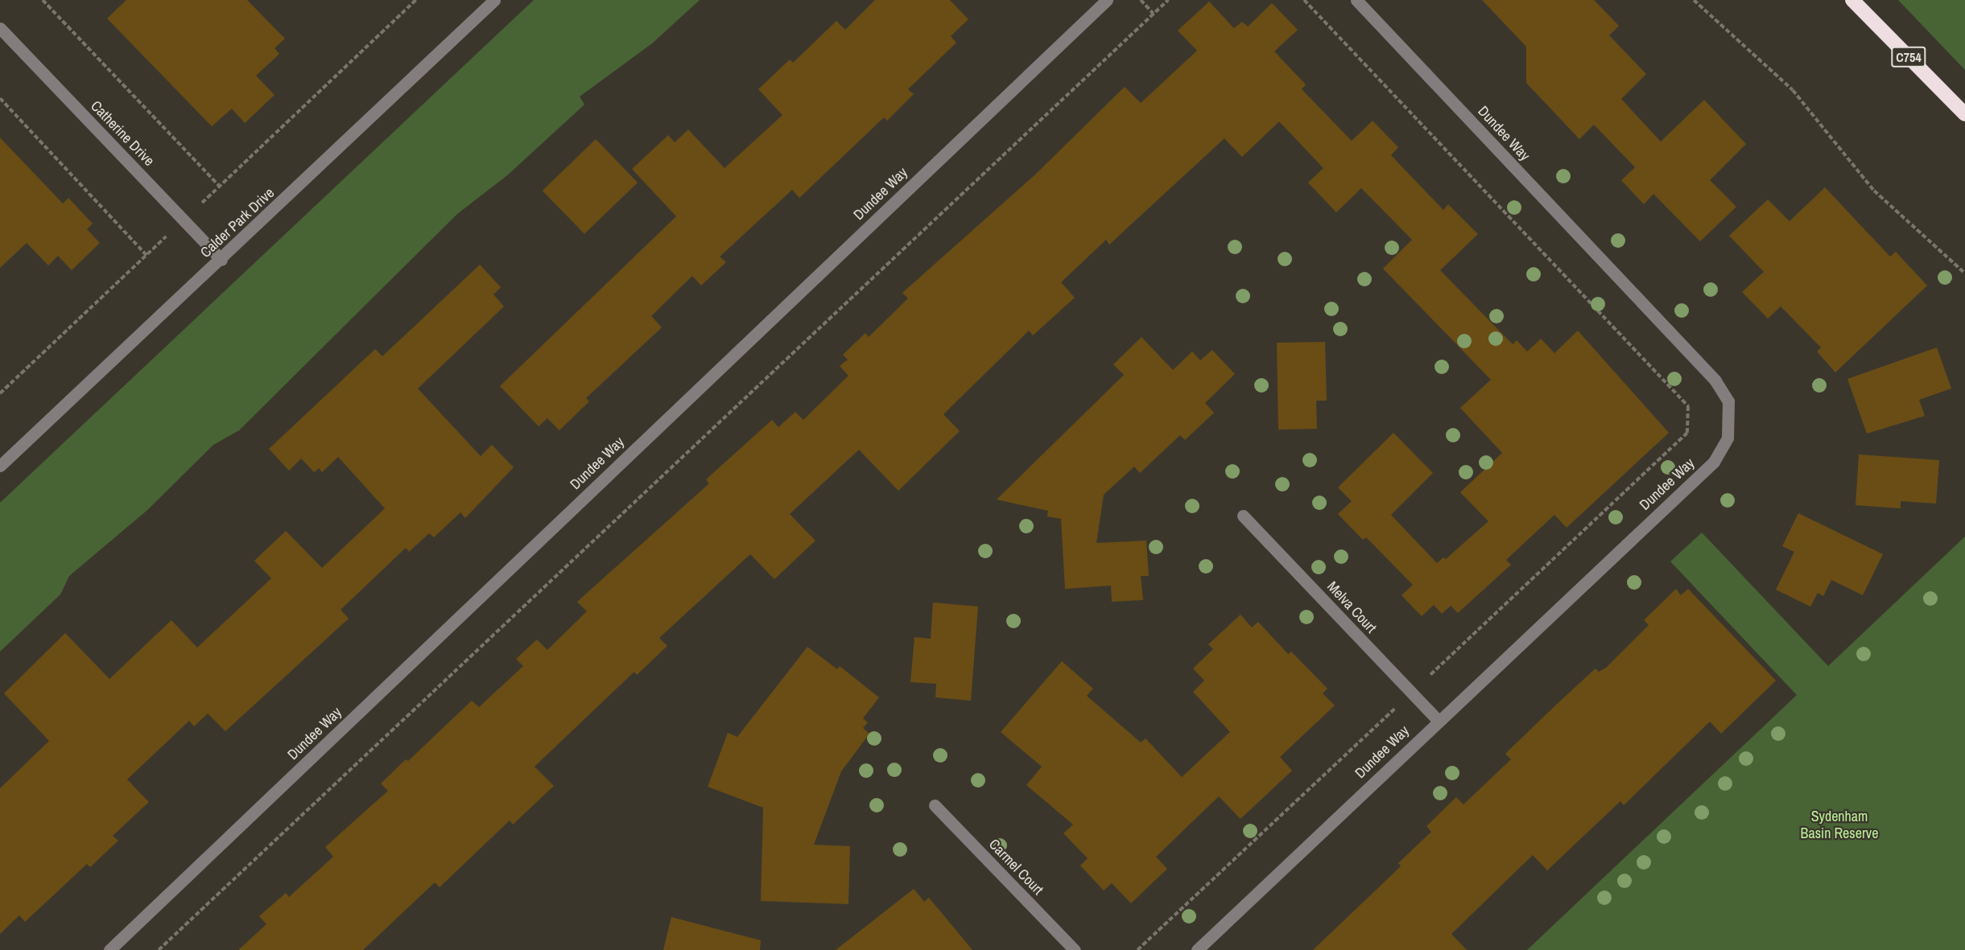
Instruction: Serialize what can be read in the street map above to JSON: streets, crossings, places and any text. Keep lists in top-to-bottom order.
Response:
{
  "streets": {
    "highway": ["C754"],
    "street": [
      "Catherine Drive",
      "Dundee Way",
      "Calder Park Drive",
      "Melva Court",
      "Carmel Court"
    ]
  },
  "crossings": [
    ["Catherine Drive", "Calder Park Drive"],
    ["Dundee Way", "Melva Court"]
  ],
  "parks": ["Sydenham Basin Reserve"]
}
